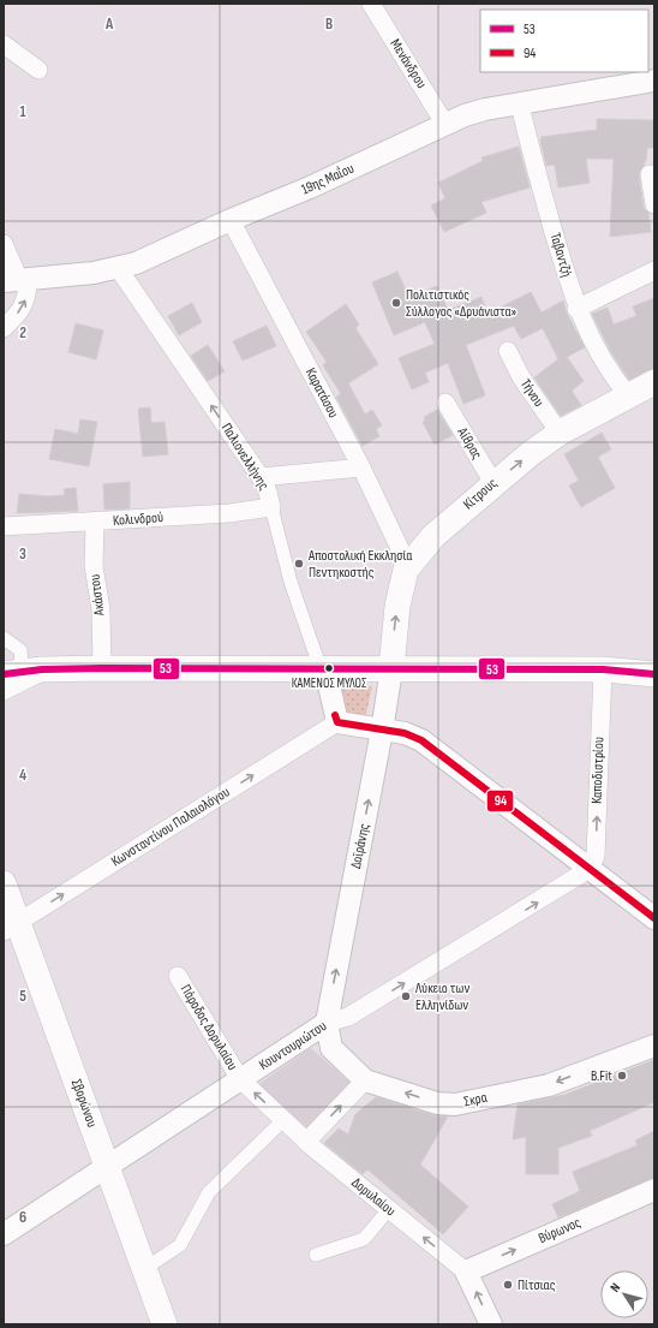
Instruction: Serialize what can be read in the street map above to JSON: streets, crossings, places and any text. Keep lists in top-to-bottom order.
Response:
{
  "streets": {
    "main road": ["Κίτρους", "Σβορώνου"],
    "street": [
      "Μενάνδρου",
      "19ης Μαΐου",
      "Ταβαντζή",
      "Καρατάσου",
      "Τήνου",
      "Αίθρας",
      "Παλιονελλήνης",
      "Κολινδρού",
      "Ακάστου",
      "Καποδιστρίου",
      "Κωνσταντίνου Παλαιολόγου",
      "Δοϊράνης",
      "Πάροδος Δορυλαίου",
      "Κουντουριώτου",
      "Σκρα",
      "Δορυλαίου",
      "Βύρωνος"
    ]
  },
  "crossings": [
    ["Μενάνδρου", "19ης Μαΐου"],
    ["19ης Μαΐου", "Ταβαντζή"],
    ["19ης Μαΐου", "Καρατάσου"],
    ["19ης Μαΐου", "Παλιονελλήνης"],
    ["Ταβαντζή", "Κίτρους"],
    ["Καρατάσου", "Κίτρους"],
    ["Τήνου", "Κίτρους"],
    ["Αίθρας", "Κίτρους"],
    ["Παλιονελλήνης", "Κολινδρού"],
    ["Κίτρους", "Δοϊράνης"],
    ["Κολινδρού", "Ακάστου"],
    ["Καποδιστρίου", "Κουντουριώτου"],
    ["Κωνσταντίνου Παλαιολόγου", "Σβορώνου"],
    ["Δοϊράνης", "Κουντουριώτου"],
    ["Δοϊράνης", "Σκρα"],
    ["Πάροδος Δορυλαίου", "Κουντουριώτου"],
    ["Πάροδος Δορυλαίου", "Δορυλαίου"],
    ["Κουντουριώτου", "Σκρα"],
    ["Κουντουριώτου", "Σβορώνου"],
    ["Κουντουριώτου", "Δορυλαίου"],
    ["Δορυλαίου", "Βύρωνος"]
  ],
  "one_way": [
    "Παλιονελλήνης",
    "Κίτρους",
    "Καποδιστρίου",
    "Κωνσταντίνου Παλαιολόγου",
    "Δοϊράνης",
    "Κουντουριώτου",
    "Σκρα",
    "Δορυλαίου",
    "Βύρωνος"
  ],
  "places": [
    "Πολιτιστικός Σύλλογος «Δρυάνιστα»",
    "Αποστολική Εκκλησία Πεντηκοστής",
    "ΚΑΜΕΝΟΣ ΜΥΛΟΣ",
    "Λύκειο των Ελληνίδων",
    "B.Fit",
    "Πίτσιας"
  ],
  "lines": ["transit line 53", "transit line 94"],
  "legend": ["53", "94"],
  "north": "top left",
  "grid": {
    "columns": ["A", "B"],
    "rows": [
      "1",
      "2",
      "3",
      "4",
      "5",
      "6"
    ]
  }
}
